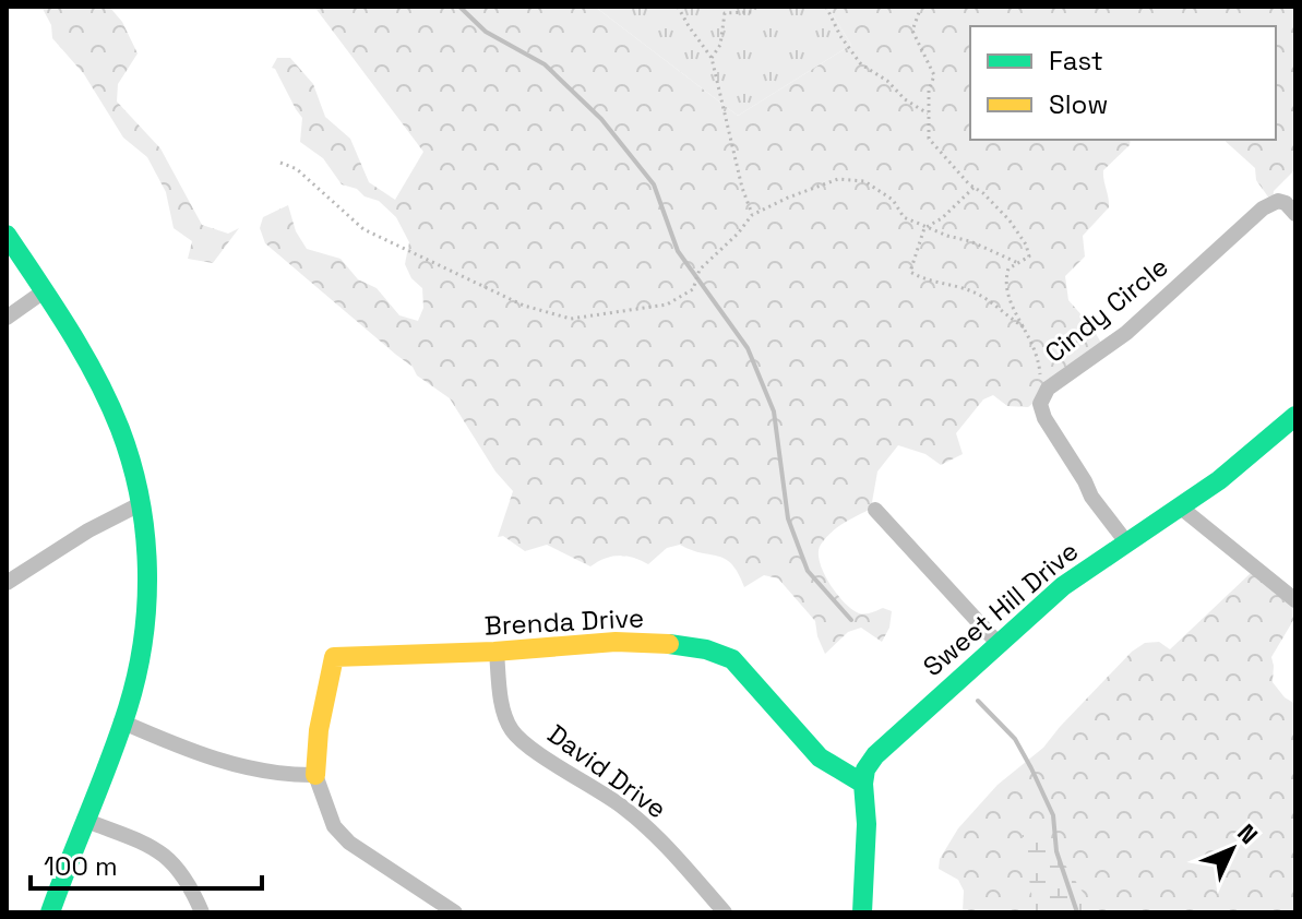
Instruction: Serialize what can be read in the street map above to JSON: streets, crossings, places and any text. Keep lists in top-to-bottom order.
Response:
{
  "streets": {
    "street": [
      "Cindy Circle",
      "Sweet Hill Drive",
      "Brenda Drive",
      "David Drive"
    ]
  },
  "crossings": [
    ["Cindy Circle", "Sweet Hill Drive"],
    ["Sweet Hill Drive", "Brenda Drive"],
    ["Brenda Drive", "David Drive"]
  ],
  "legend": ["Fast", "Slow"],
  "scale_bar": "100 m",
  "north": "top right"
}
